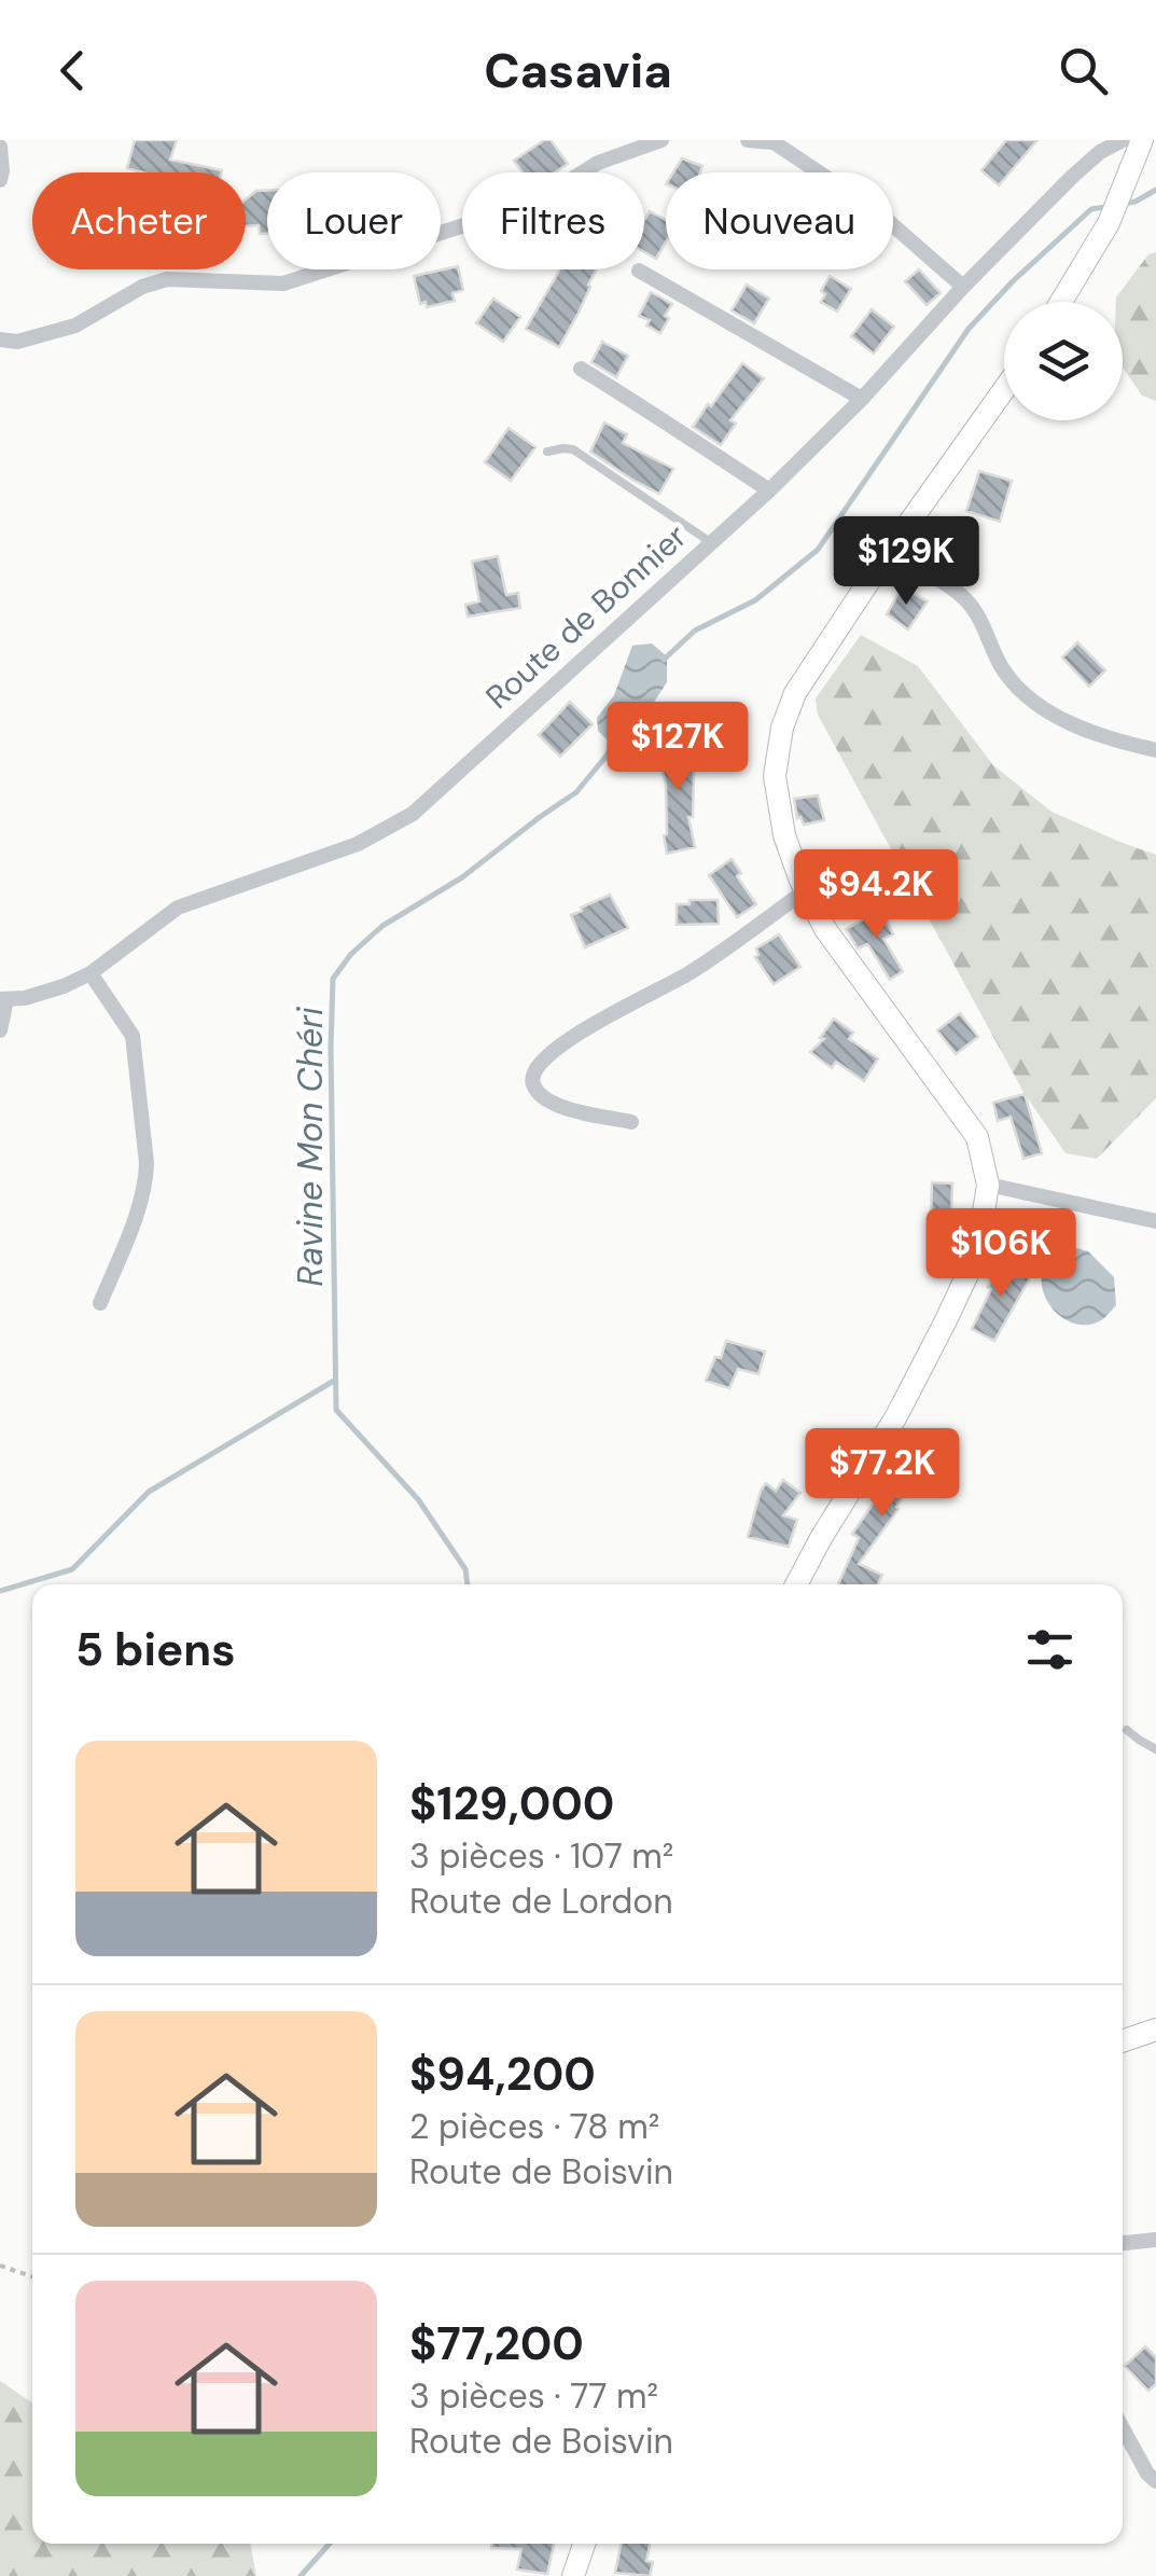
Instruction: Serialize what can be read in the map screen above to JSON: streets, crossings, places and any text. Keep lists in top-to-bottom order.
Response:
{
  "streets": {
    "street": ["Route de Bonnier"]
  },
  "water": ["Ravine Mon Chéri"],
  "page": {
    "header": "Casavia",
    "chip": [
      "Acheter",
      "Louer",
      "Filtres",
      "Nouveau"
    ],
    "price": [
      "$129K",
      "$127K",
      "$94.2K",
      "$106K",
      "$77.2K"
    ],
    "heading": "5 biens",
    "list": [
      {
        "name": "$129,000",
        "note": "3 pièces · 107 m² · Route de Lordon"
      },
      {
        "name": "$94,200",
        "note": "2 pièces · 78 m² · Route de Boisvin"
      },
      {
        "name": "$77,200",
        "note": "3 pièces · 77 m² · Route de Boisvin"
      }
    ]
  }
}
